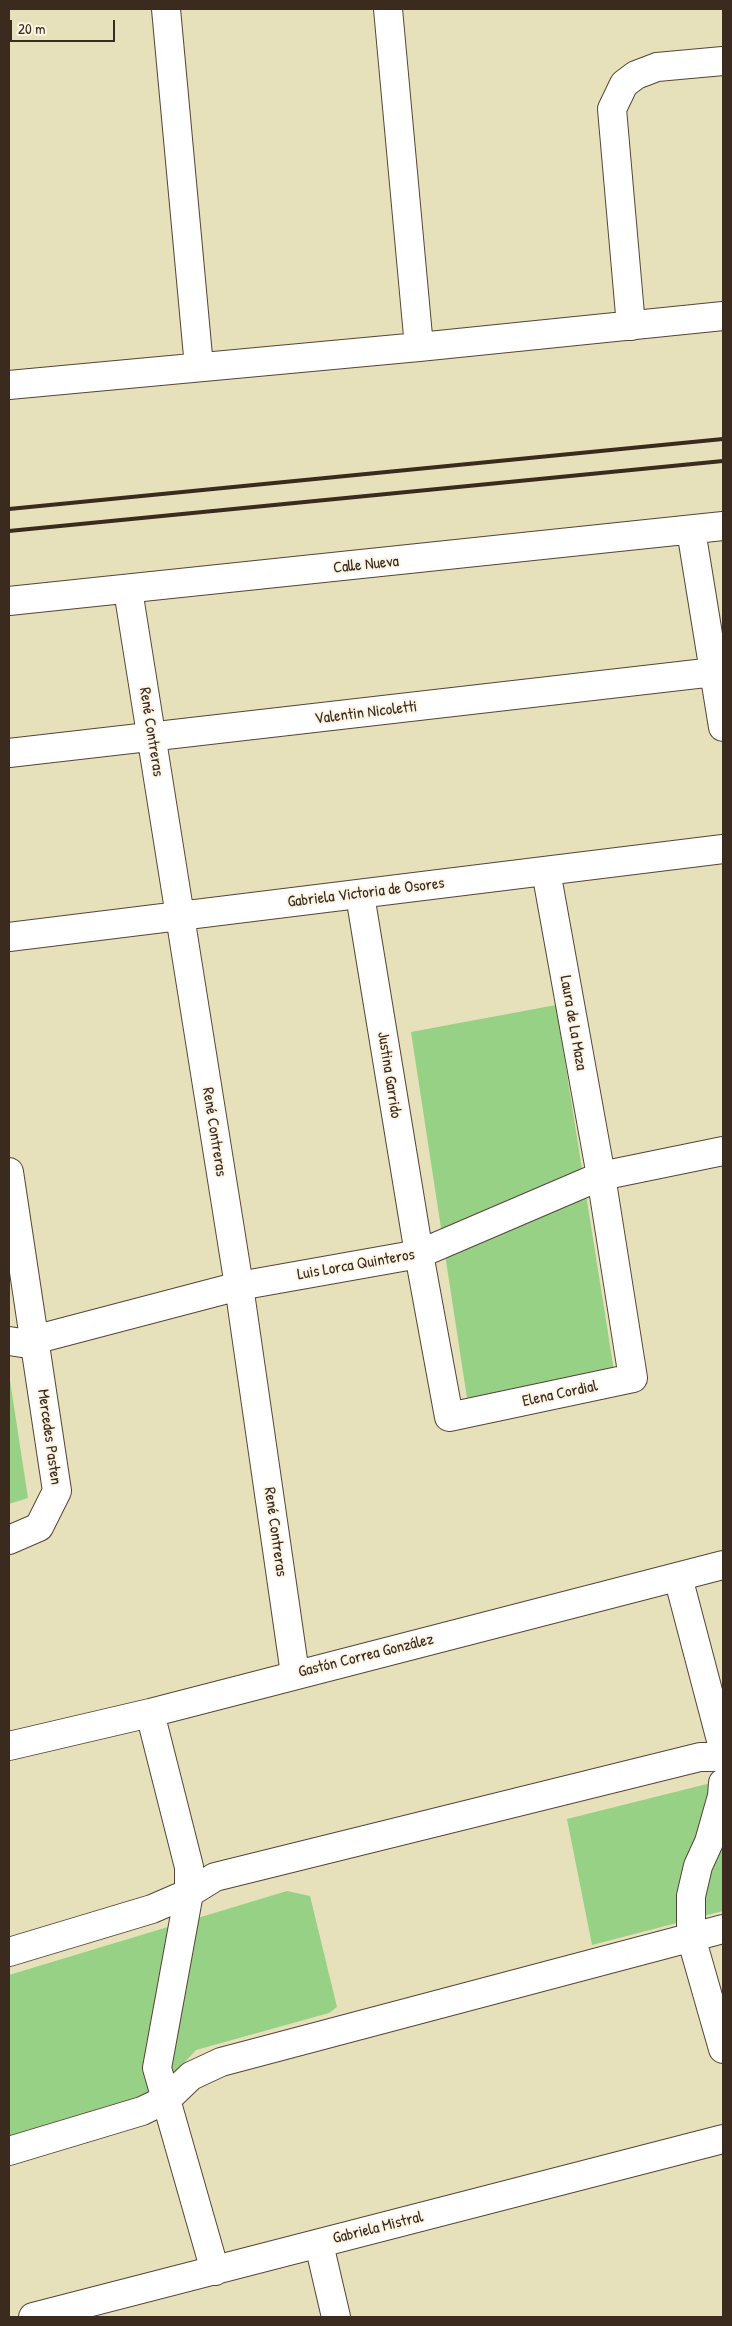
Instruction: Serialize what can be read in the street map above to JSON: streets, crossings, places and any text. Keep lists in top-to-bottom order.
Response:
{
  "streets": {
    "street": [
      "Calle Nueva",
      "Valentin Nicoletti",
      "René Contreras",
      "Gabriela Victoria de Osores",
      "Laura de La Maza",
      "Justina Garrido",
      "Luis Lorca Quinteros",
      "Elena Cordial",
      "Mercedes Pasten",
      "Gastón Correa González",
      "Gabriela Mistral"
    ]
  },
  "crossings": [
    ["Calle Nueva", "René Contreras"],
    ["Valentin Nicoletti", "René Contreras"],
    ["René Contreras", "Gabriela Victoria de Osores"],
    ["René Contreras", "Luis Lorca Quinteros"],
    ["René Contreras", "Gastón Correa González"],
    ["Gabriela Victoria de Osores", "Laura de La Maza"],
    ["Gabriela Victoria de Osores", "Justina Garrido"],
    ["Laura de La Maza", "Luis Lorca Quinteros"],
    ["Laura de La Maza", "Elena Cordial"],
    ["Justina Garrido", "Luis Lorca Quinteros"],
    ["Justina Garrido", "Elena Cordial"],
    ["Luis Lorca Quinteros", "Elena Cordial"],
    ["Luis Lorca Quinteros", "Mercedes Pasten"]
  ],
  "scale_bar": "20 m"
}
